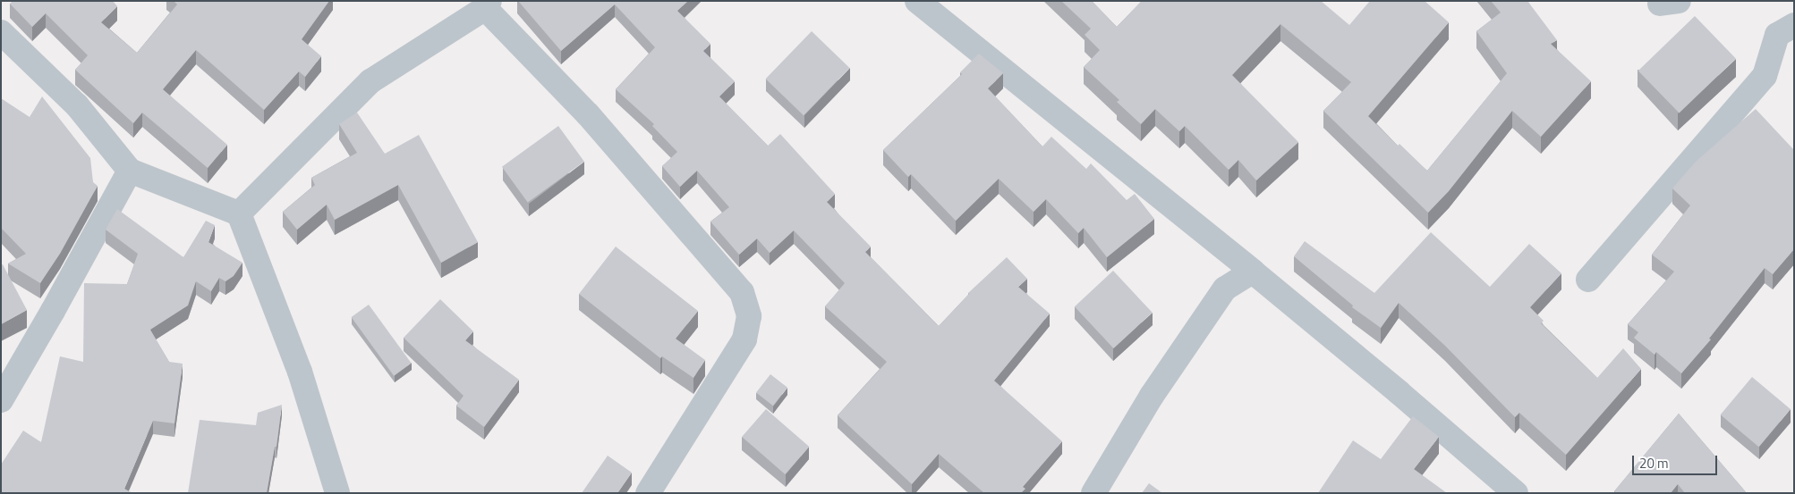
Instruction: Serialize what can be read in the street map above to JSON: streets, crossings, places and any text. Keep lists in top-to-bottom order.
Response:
{
  "scale_bar": "20 m"
}
